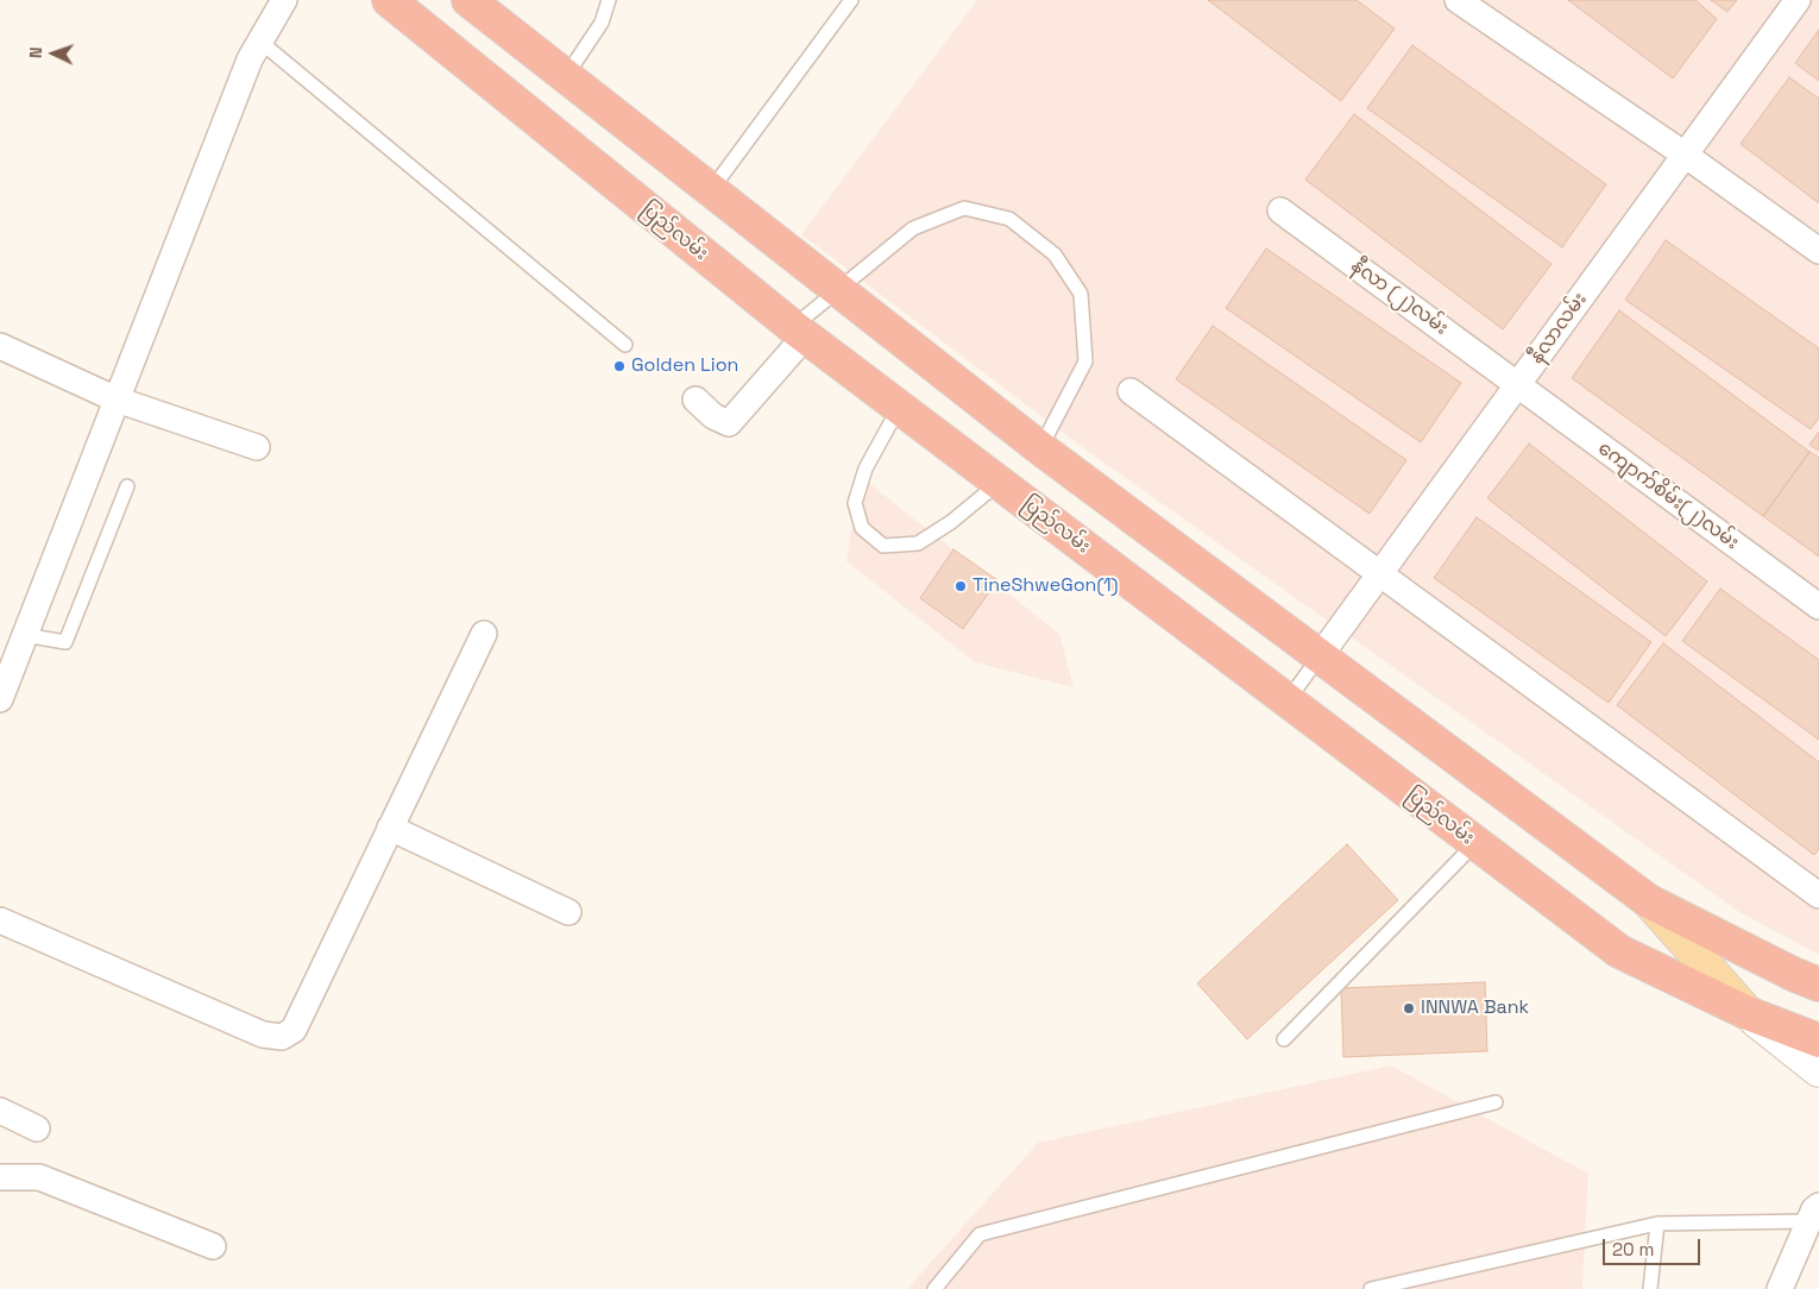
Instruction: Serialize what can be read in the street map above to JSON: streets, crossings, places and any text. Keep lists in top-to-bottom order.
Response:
{
  "streets": {
    "highway": ["ပြည်လမ်း"],
    "street": ["နီလာ (၂)လမ်း", "နီလာလမ်း", "ကျောက်စိမ်း(၂)လမ်း"]
  },
  "crossings": [
    ["ပြည်လမ်း", "နီလာလမ်း"],
    ["နီလာ (၂)လမ်း", "နီလာလမ်း"],
    ["နီလာ (၂)လမ်း", "ကျောက်စိမ်း(၂)လမ်း"],
    ["နီလာလမ်း", "ကျောက်စိမ်း(၂)လမ်း"]
  ],
  "places": ["Golden Lion", "TineShweGon(1)", "INNWA Bank"],
  "scale_bar": "20 m",
  "north": "left"
}
